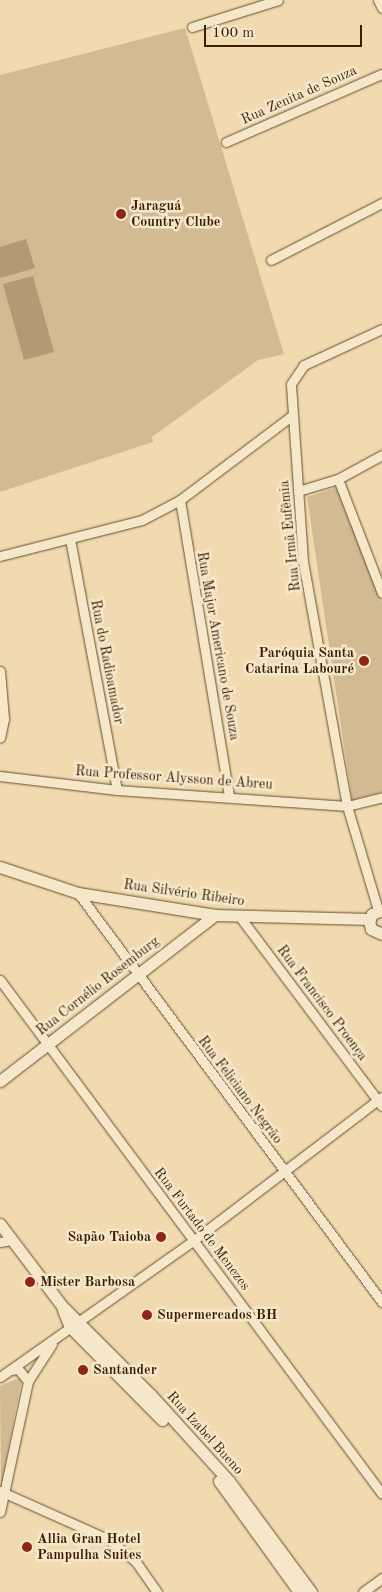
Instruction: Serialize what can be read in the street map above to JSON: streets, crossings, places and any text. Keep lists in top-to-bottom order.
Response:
{
  "streets": {
    "street": [
      "Rua Zenita de Souza",
      "Rua Irmã Eufêmia",
      "Rua Major Americano de Souza",
      "Rua do Radioamador",
      "Rua Professor Alysson de Abreu",
      "Rua Silvério Ribeiro",
      "Rua Cornélio Rosemburg",
      "Rua Francisco Proença",
      "Rua Feliciano Negrão",
      "Rua Furtado de Menezes",
      "Rua Izabel Bueno"
    ]
  },
  "crossings": [
    ["Rua Irmã Eufêmia", "Rua Professor Alysson de Abreu"],
    ["Rua Major Americano de Souza", "Rua Professor Alysson de Abreu"],
    ["Rua do Radioamador", "Rua Professor Alysson de Abreu"],
    ["Rua Silvério Ribeiro", "Rua Cornélio Rosemburg"],
    ["Rua Silvério Ribeiro", "Rua Francisco Proença"],
    ["Rua Silvério Ribeiro", "Rua Feliciano Negrão"],
    ["Rua Cornélio Rosemburg", "Rua Feliciano Negrão"],
    ["Rua Cornélio Rosemburg", "Rua Furtado de Menezes"]
  ],
  "places": [
    "Jaraguá Country Clube",
    "Paróquia Santa Catarina Labouré",
    "Sapão Taioba",
    "Mister Barbosa",
    "Supermercados BH",
    "Santander",
    "Allia Gran Hotel Pampulha Suites"
  ],
  "scale_bar": "100 m"
}
